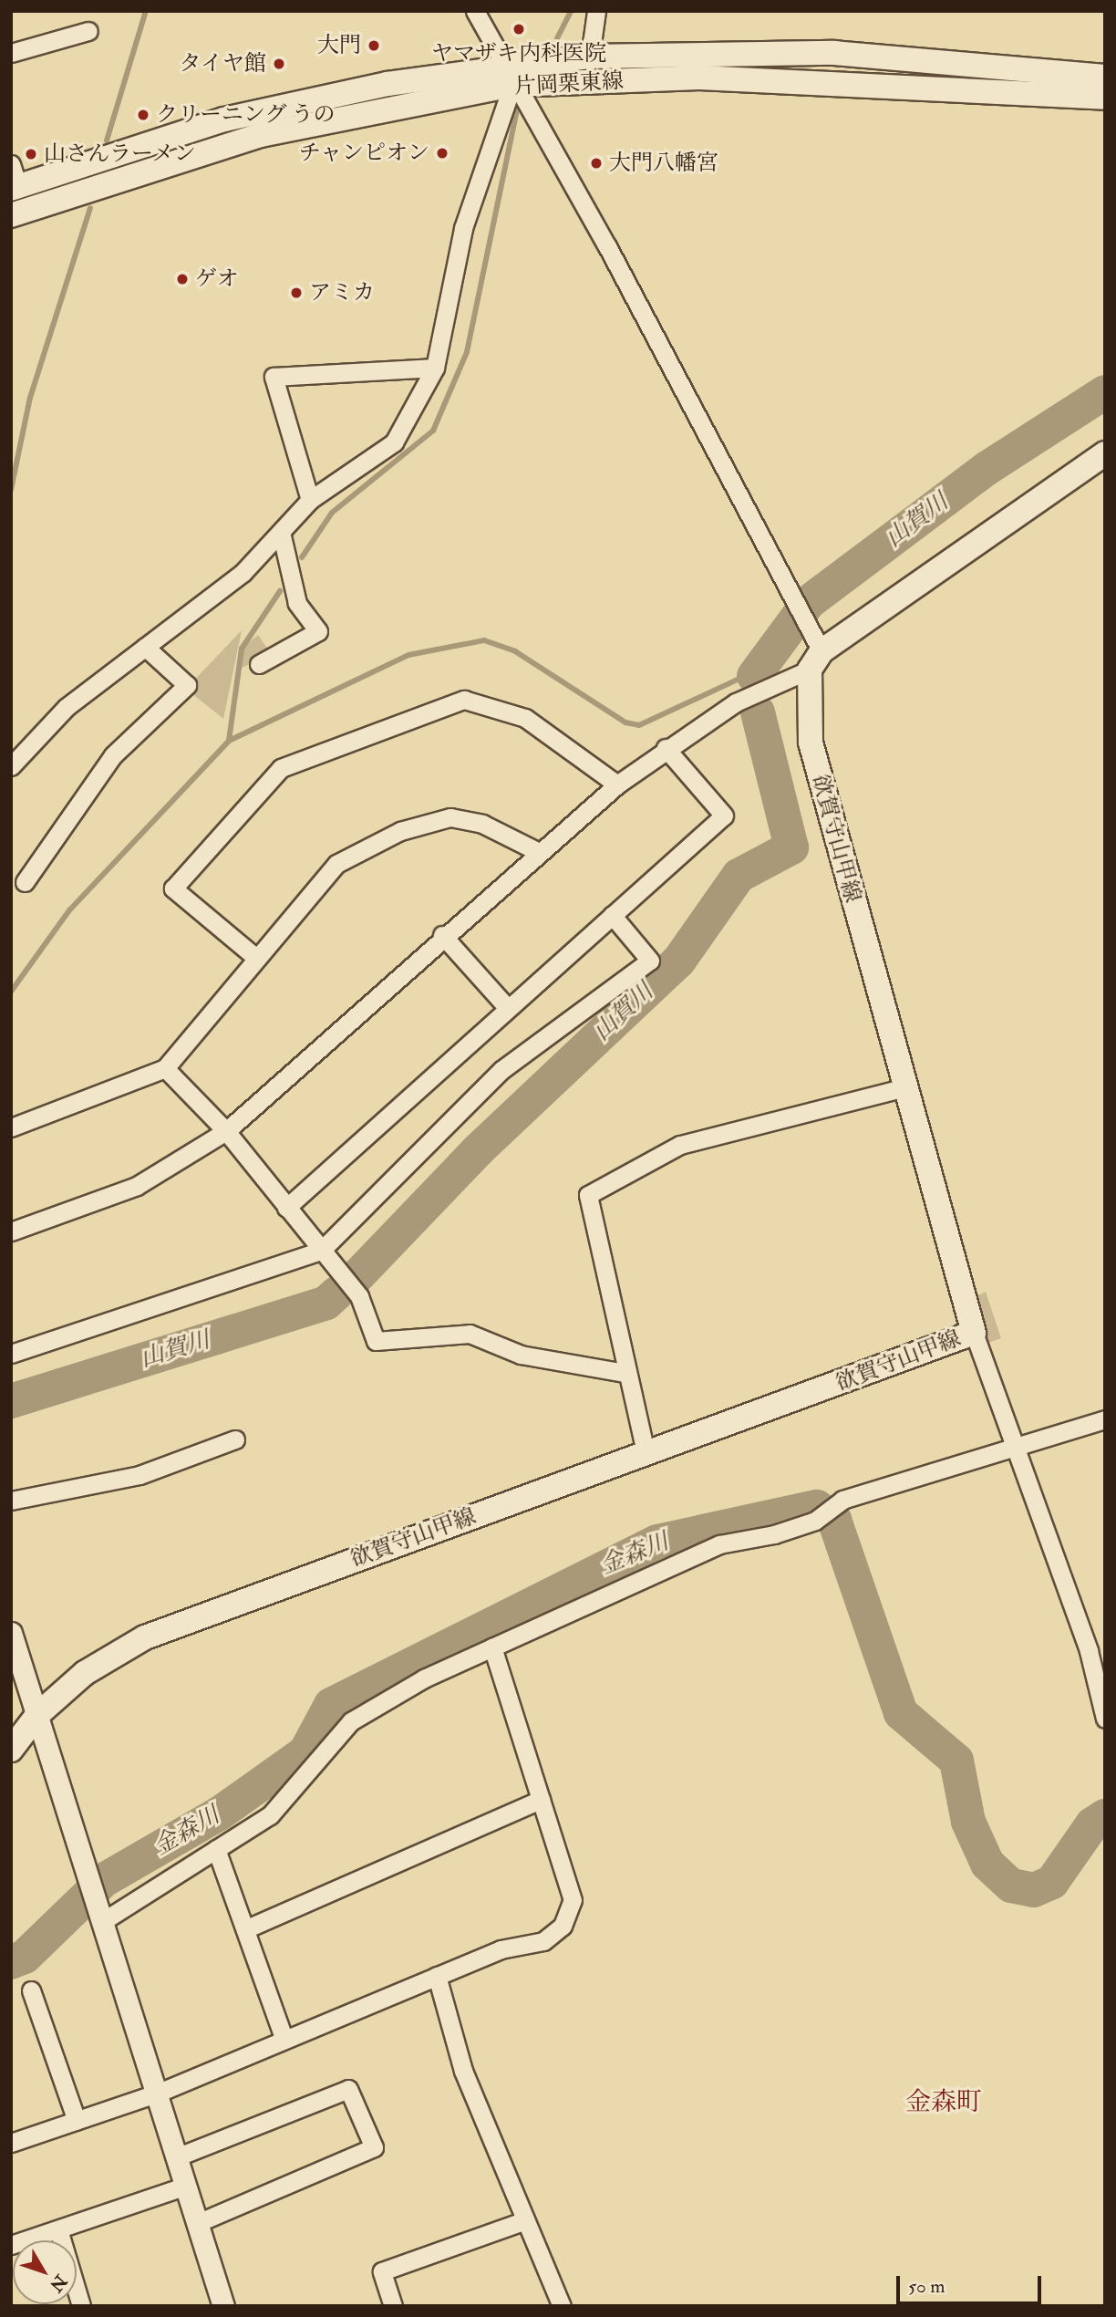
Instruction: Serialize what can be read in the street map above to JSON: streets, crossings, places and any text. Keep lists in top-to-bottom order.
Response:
{
  "streets": {
    "main road": ["片岡栗東線", "欲賀守山甲線"]
  },
  "districts": ["金森町"],
  "water": ["山賀川", "金森川"],
  "places": [
    "ヤマザキ内科医院",
    "大門",
    "タイヤ館",
    "クリーニング うの",
    "チャンピオン",
    "山さんラーメン",
    "大門八幡宮",
    "ゲオ",
    "アミカ"
  ],
  "scale_bar": "50 m",
  "north": "bottom right"
}
